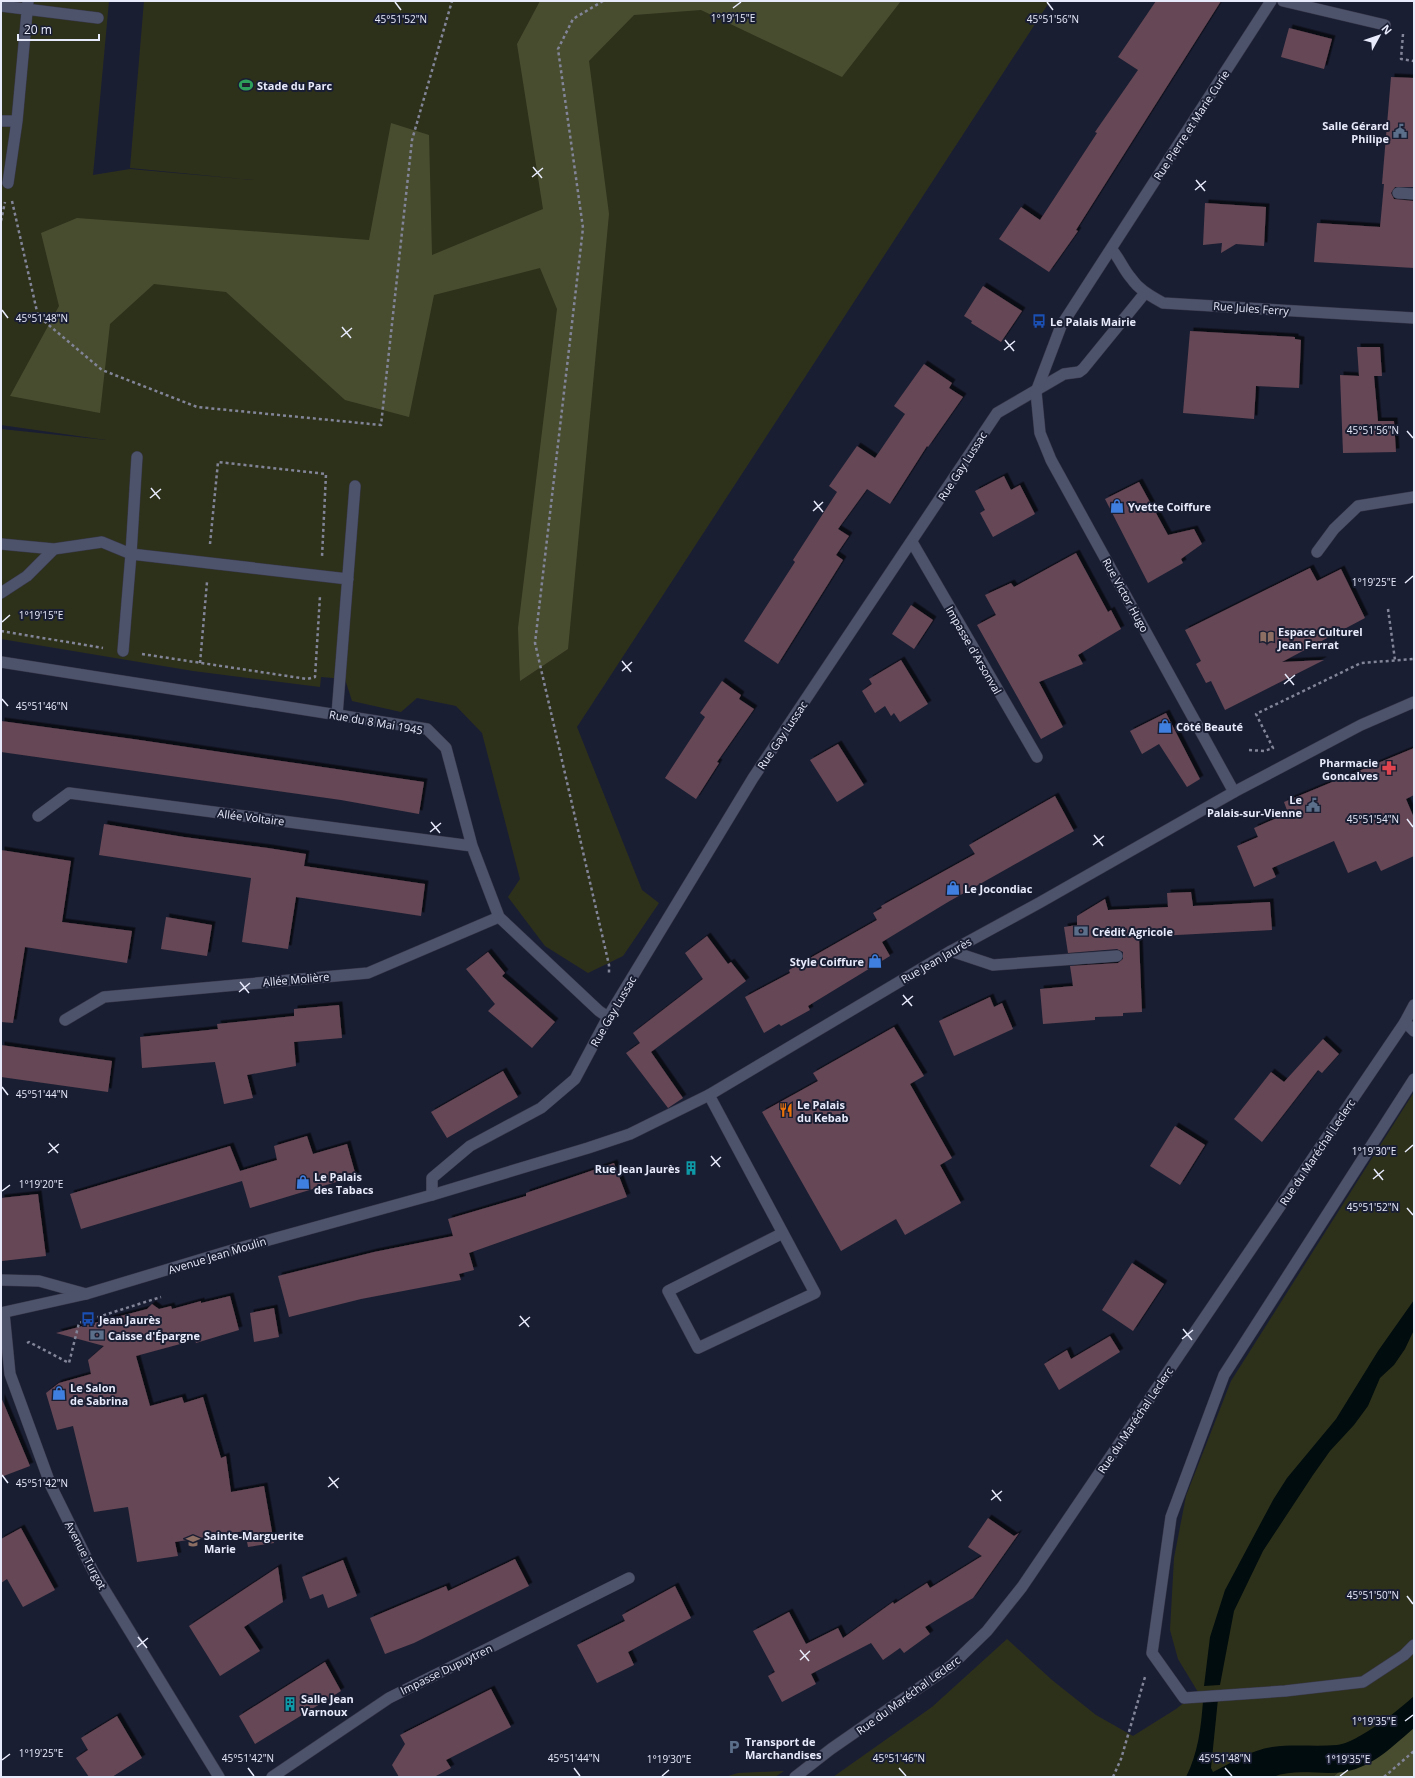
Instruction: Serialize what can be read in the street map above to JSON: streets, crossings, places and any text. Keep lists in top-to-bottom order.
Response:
{
  "streets": {
    "street": [
      "Rue Pierre et Marie Curie",
      "Rue Jules Ferry",
      "Rue Gay Lussac",
      "Rue Victor Hugo",
      "Impasse d'Arsonval",
      "Rue du 8 Mai 1945",
      "Allée Voltaire",
      "Rue Jean Jaurès",
      "Allée Molière",
      "Rue du Maréchal Leclerc",
      "Avenue Jean Moulin",
      "Avenue Turgot",
      "Impasse Dupuytren"
    ]
  },
  "crossings": [
    ["Rue Pierre et Marie Curie", "Rue Jules Ferry"],
    ["Rue Jules Ferry", "Rue Gay Lussac"],
    ["Rue Gay Lussac", "Rue Victor Hugo"],
    ["Rue Gay Lussac", "Impasse d'Arsonval"],
    ["Rue Gay Lussac", "Rue du 8 Mai 1945"],
    ["Rue Gay Lussac", "Rue Jean Jaurès"],
    ["Rue Gay Lussac", "Avenue Jean Moulin"],
    ["Rue Victor Hugo", "Rue Jean Jaurès"],
    ["Rue du 8 Mai 1945", "Allée Voltaire"],
    ["Rue du 8 Mai 1945", "Allée Molière"],
    ["Rue Jean Jaurès", "Avenue Jean Moulin"],
    ["Avenue Jean Moulin", "Avenue Turgot"]
  ],
  "places": {
    "sports": ["Stade du Parc"],
    "public building": ["Salle Gérard Philipe", "Le Palais-sur-Vienne"],
    "bus stop": ["Le Palais Mairie", "Jean Jaurès"],
    "shop": [
      "Yvette Coiffure",
      "Côté Beauté",
      "Le Jocondiac",
      "Style Coiffure",
      "Le Palais des Tabacs",
      "Le Salon de Sabrina"
    ],
    "library": ["Espace Culturel Jean Ferrat"],
    "pharmacy": ["Pharmacie Goncalves"],
    "bank": ["Crédit Agricole", "Caisse d'Épargne"],
    "restaurant": ["Le Palais du Kebab"],
    "building": ["Rue Jean Jaurès", "Salle Jean Varnoux"],
    "school or university": ["Sainte-Marguerite Marie"],
    "parking": ["Transport de Marchandises"]
  },
  "scale_bar": "20 m",
  "north": "top right",
  "coordinates": [
    "1°19'15\"E",
    "45°51'52\"N",
    "45°51'56\"N",
    "45°51'48\"N",
    "1°19'25\"E",
    "45°51'46\"N",
    "45°51'54\"N",
    "45°51'44\"N",
    "1°19'30\"E",
    "1°19'20\"E",
    "45°51'42\"N",
    "45°51'50\"N",
    "1°19'35\"E"
  ]
}
